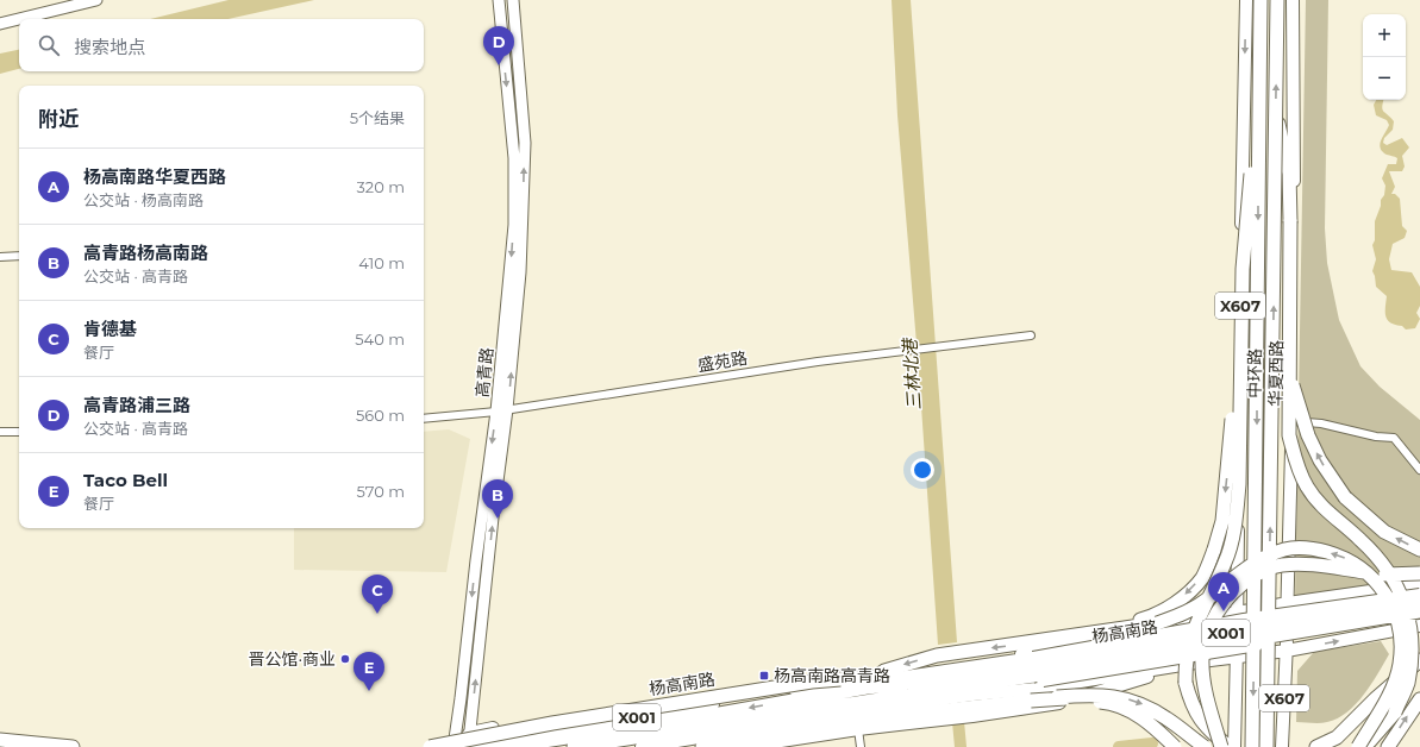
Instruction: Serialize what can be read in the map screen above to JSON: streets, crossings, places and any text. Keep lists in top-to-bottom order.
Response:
{
  "streets": {
    "highway": ["中环路", "杨高南路", "X001"],
    "main road": ["X607", "高青路", "华夏西路"],
    "street": ["盛苑路"]
  },
  "crossings": [
    ["X607", "杨高南路"],
    ["盛苑路", "高青路"],
    ["高青路", "杨高南路"],
    ["华夏西路", "杨高南路"],
    ["杨高南路", "X001"]
  ],
  "water": ["三林北港"],
  "places": {
    "other": ["晋公馆·商业"],
    "transit": ["杨高南路高青路"]
  },
  "page": {
    "map_buttons": ["+", "−"],
    "search": "搜索地点",
    "pins": [
      "D",
      "B",
      "A",
      "C",
      "E"
    ],
    "heading": ["附近", "5个结果"],
    "list": [
      {
        "mark": "A",
        "name": "杨高南路华夏西路",
        "note": "公交站 · 杨高南路",
        "value": "320 m"
      },
      {
        "mark": "B",
        "name": "高青路杨高南路",
        "note": "公交站 · 高青路",
        "value": "410 m"
      },
      {
        "mark": "C",
        "name": "肯德基",
        "note": "餐厅",
        "value": "540 m"
      },
      {
        "mark": "D",
        "name": "高青路浦三路",
        "note": "公交站 · 高青路",
        "value": "560 m"
      },
      {
        "mark": "E",
        "name": "Taco Bell",
        "note": "餐厅",
        "value": "570 m"
      }
    ]
  }
}
